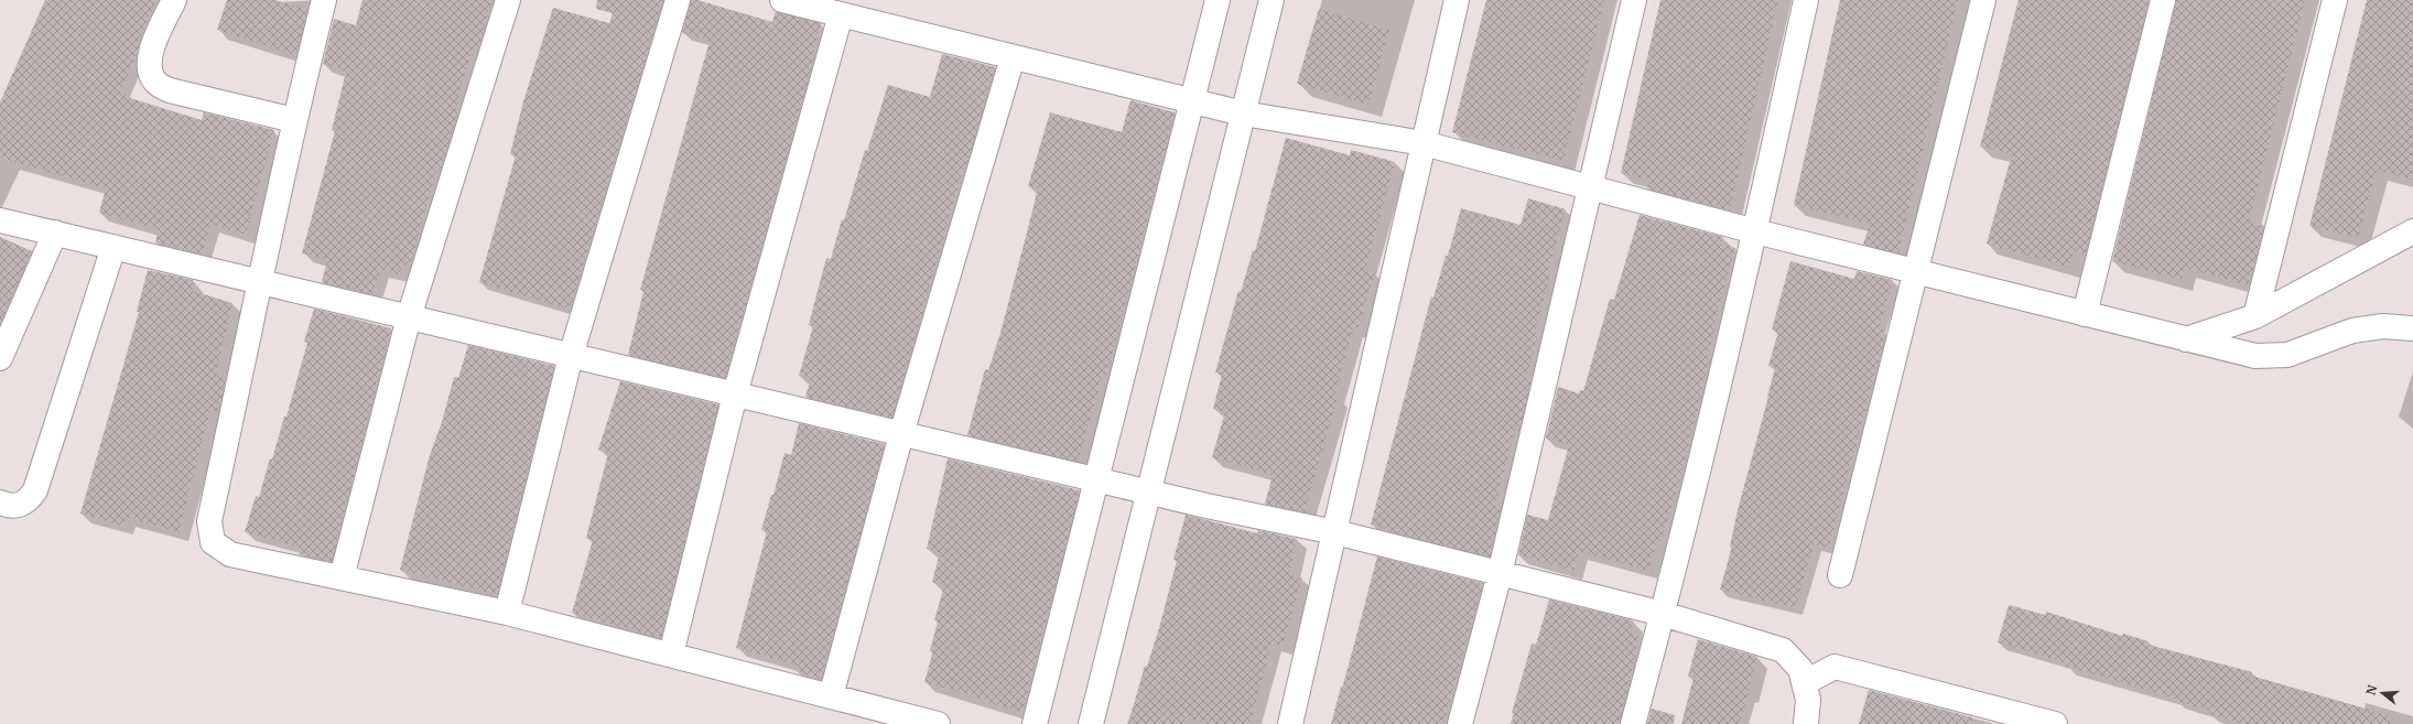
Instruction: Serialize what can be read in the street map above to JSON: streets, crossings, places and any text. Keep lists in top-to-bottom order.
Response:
{
  "north": "left"
}
